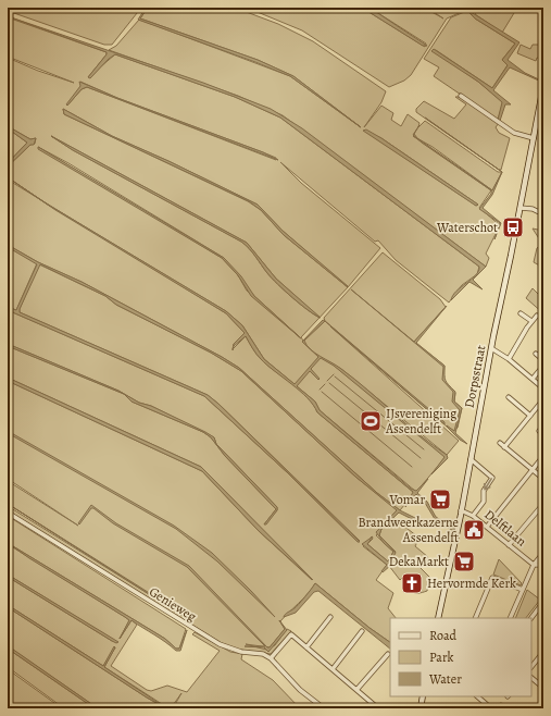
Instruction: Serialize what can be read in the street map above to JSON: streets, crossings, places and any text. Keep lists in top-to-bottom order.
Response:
{
  "streets": {
    "street": ["Dorpsstraat", "Delftlaan", "Genieweg"]
  },
  "crossings": [
    ["Dorpsstraat", "Delftlaan"]
  ],
  "places": {
    "bus stop": ["Waterschot"],
    "sports": ["IJsvereniging Assendelft"],
    "supermarket": ["Vomar", "DekaMarkt"],
    "public building": ["Brandweerkazerne Assendelft"],
    "church": ["Hervormde Kerk"]
  },
  "legend": ["Road", "Park", "Water"]
}
